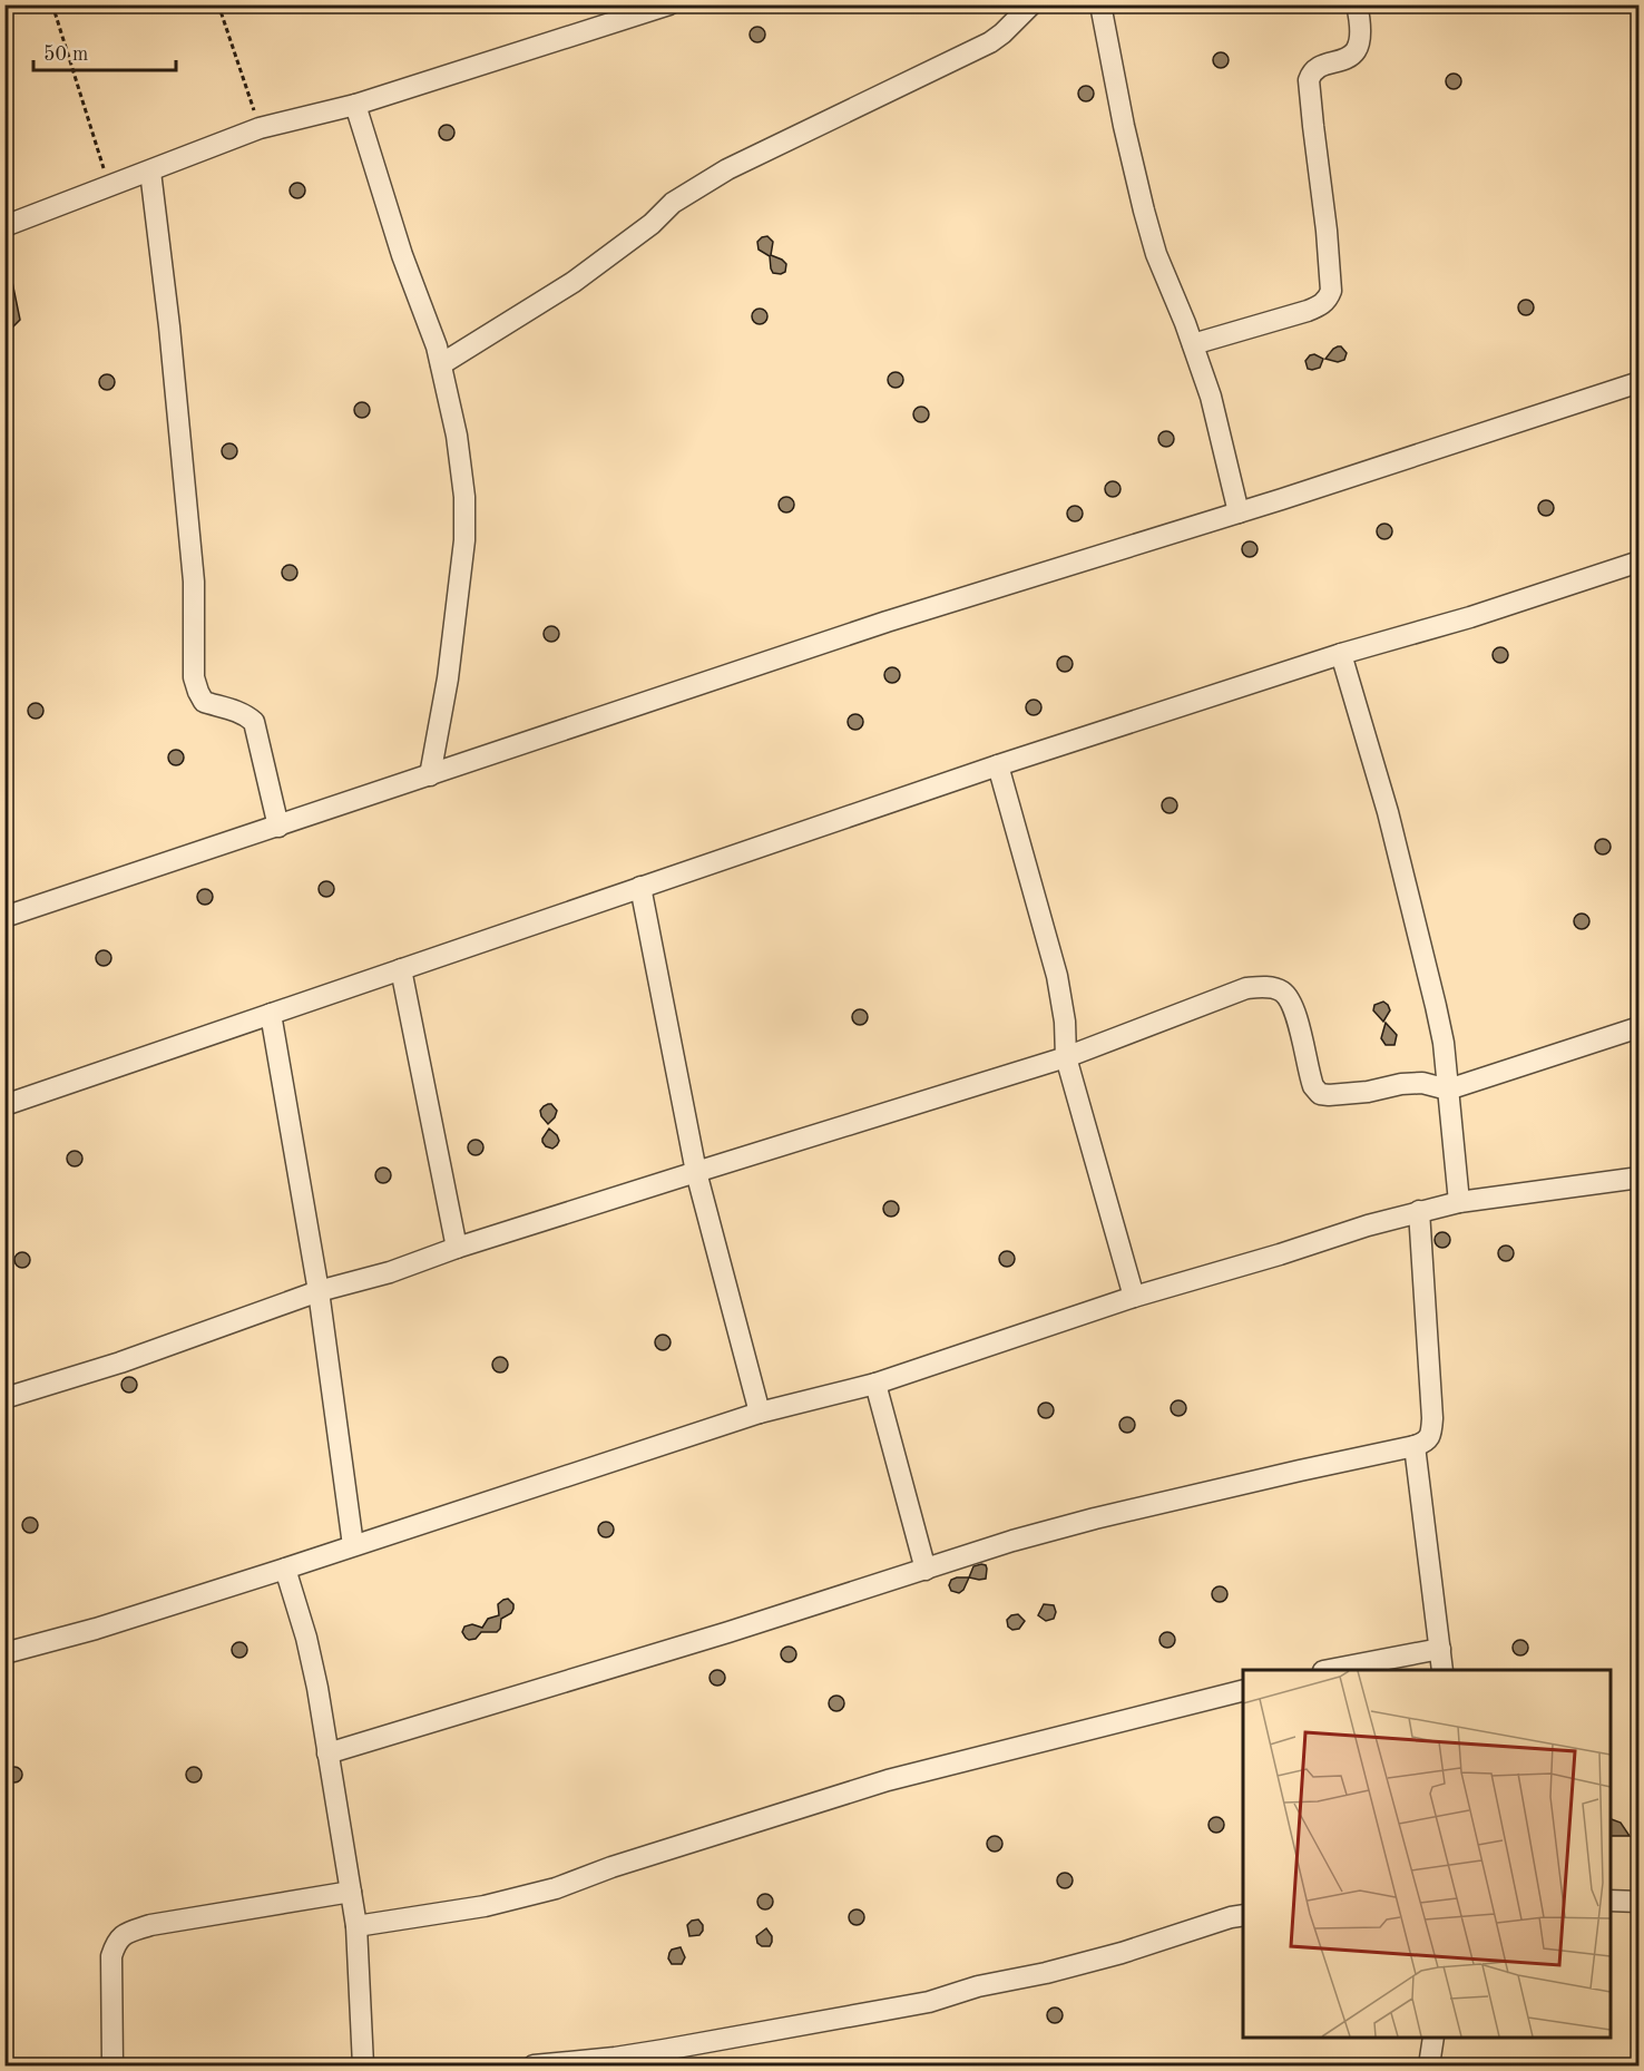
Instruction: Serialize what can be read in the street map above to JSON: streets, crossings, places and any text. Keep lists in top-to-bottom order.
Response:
{
  "scale_bar": "50 m"
}
